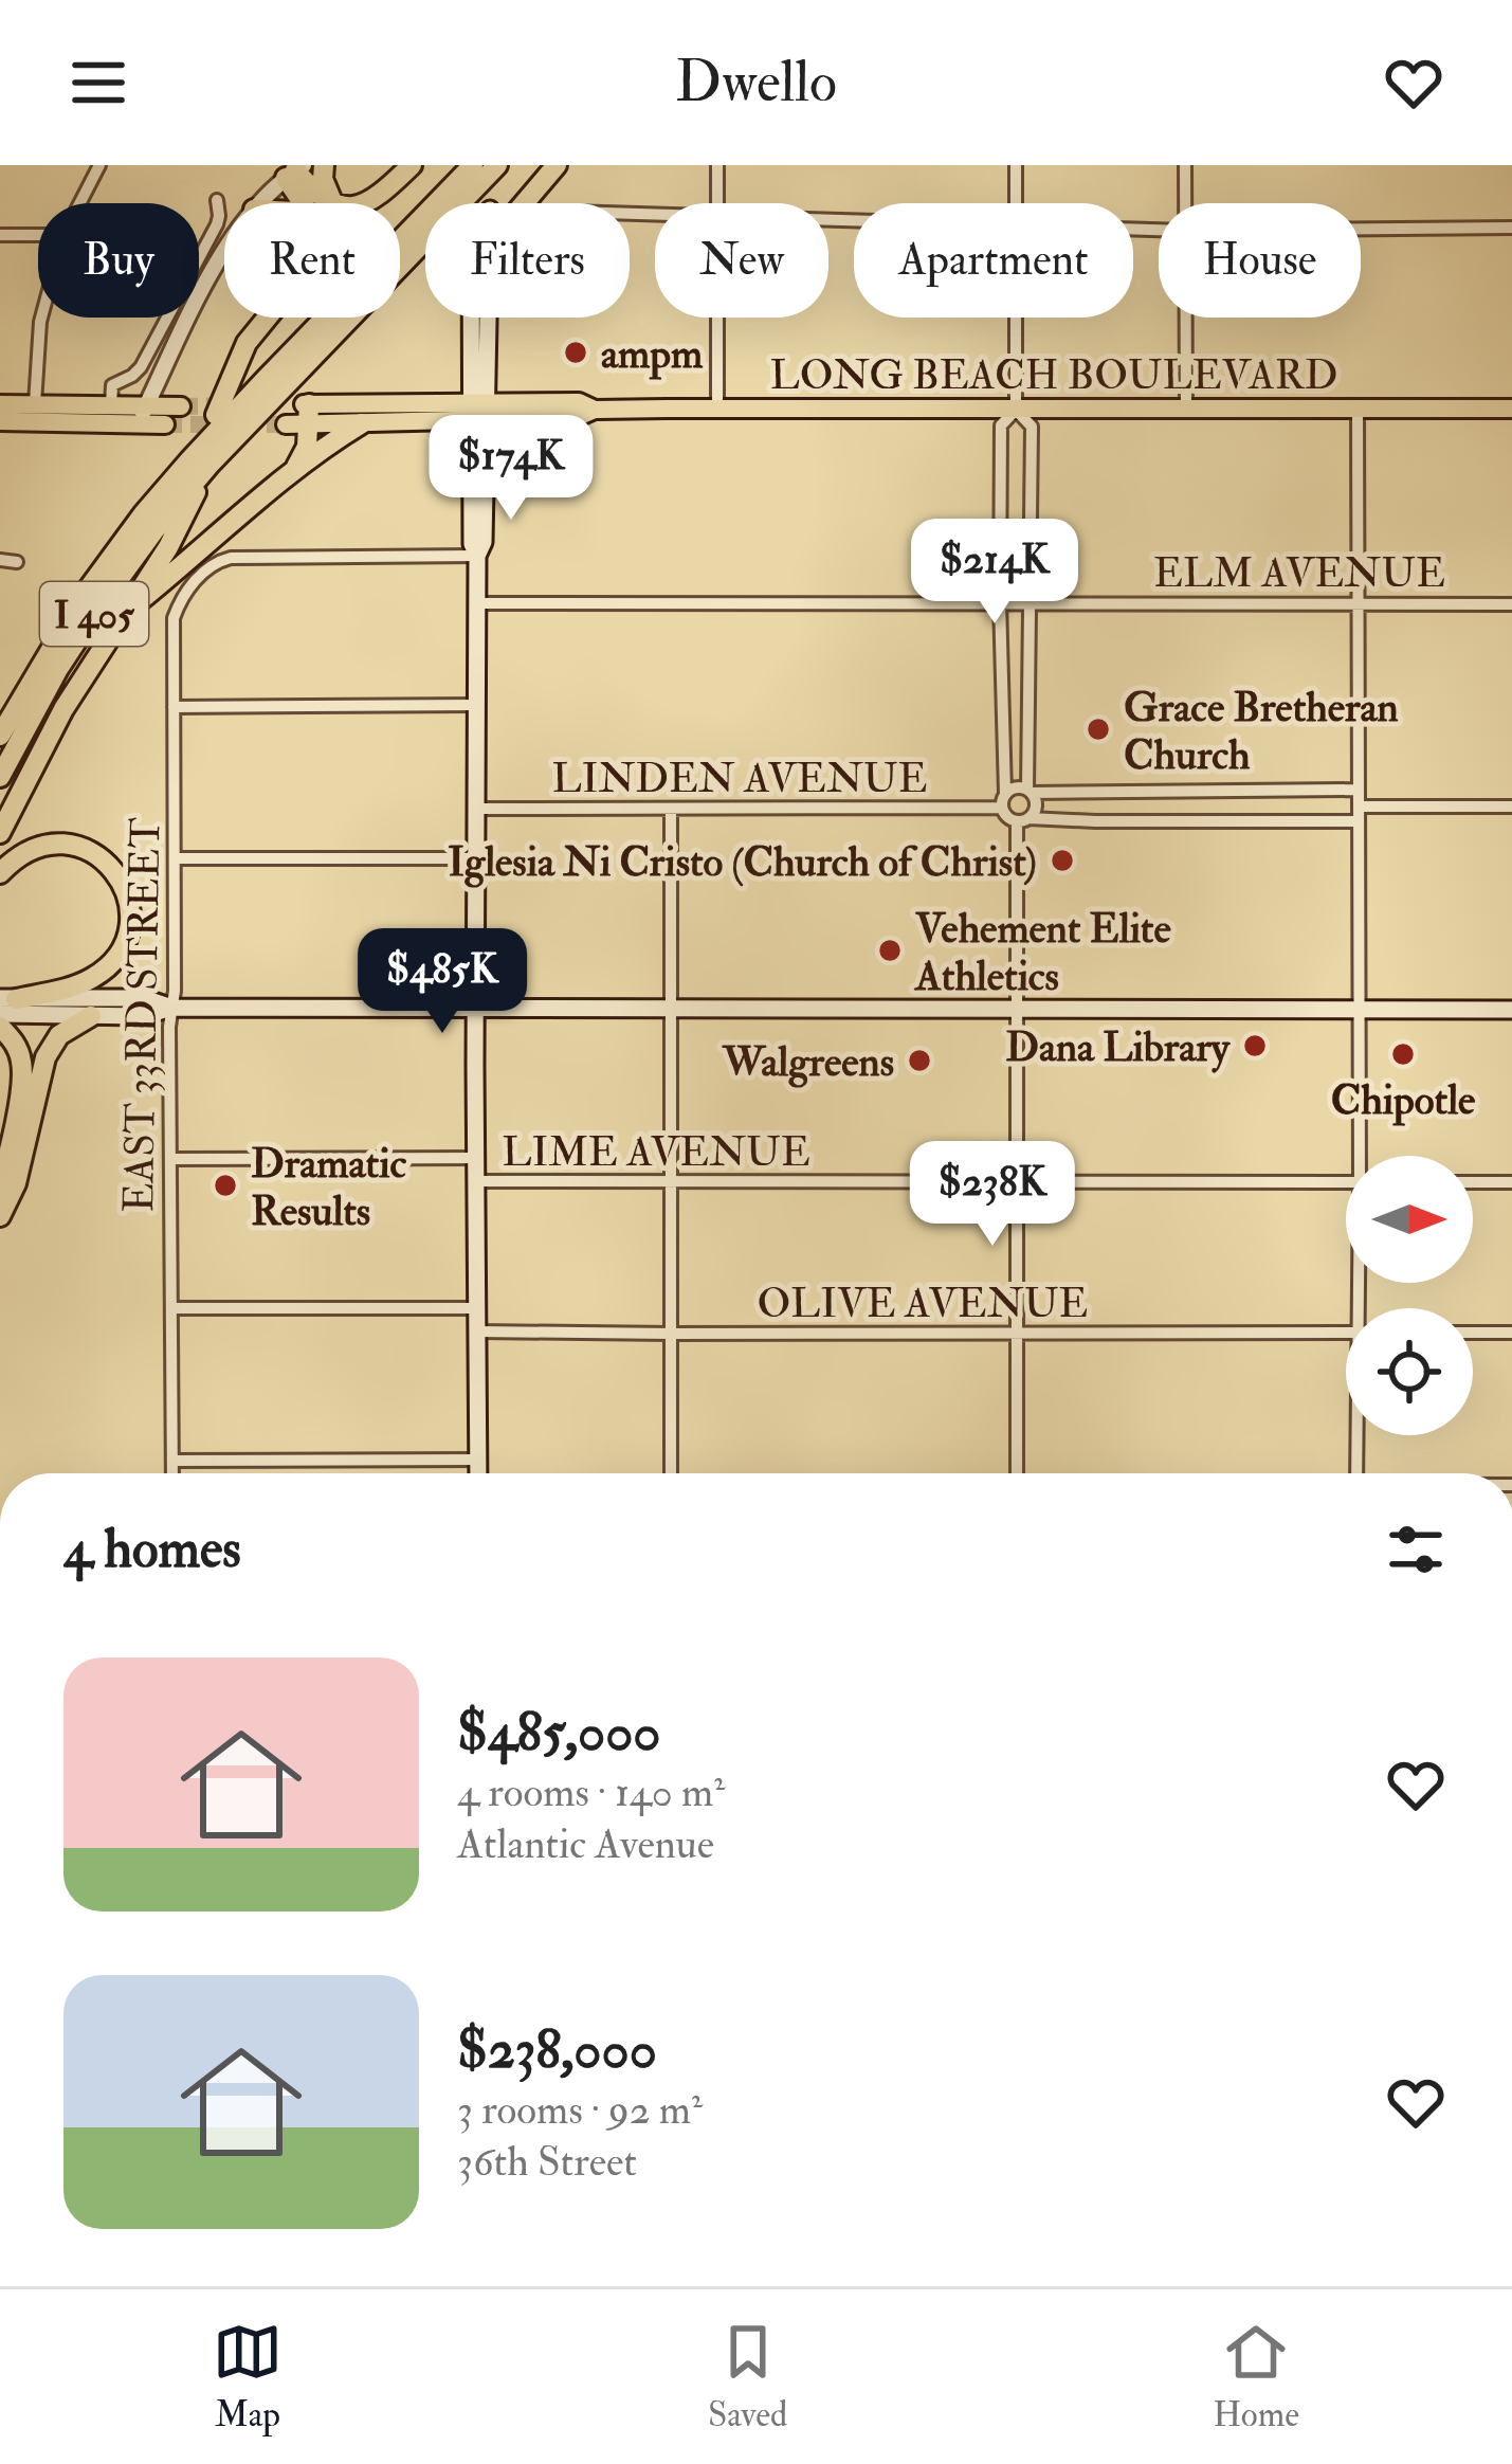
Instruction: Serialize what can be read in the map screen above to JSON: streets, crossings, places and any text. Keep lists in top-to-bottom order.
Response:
{
  "streets": {
    "highway": ["I 405"],
    "main road": ["LONG BEACH BOULEVARD"],
    "street": [
      "ELM AVENUE",
      "LINDEN AVENUE",
      "EAST 33RD STREET",
      "LIME AVENUE",
      "OLIVE AVENUE"
    ]
  },
  "crossings": [
    ["EAST 33RD STREET", "LIME AVENUE"]
  ],
  "places": [
    "ampm",
    "Grace Bretheran Church",
    "Iglesia Ni Cristo (Church of Christ)",
    "Vehement Elite Athletics",
    "Dana Library",
    "Chipotle",
    "Walgreens",
    "Dramatic Results"
  ],
  "north": "right",
  "page": {
    "header": "Dwello",
    "chip": [
      "Buy",
      "Rent",
      "Filters",
      "New",
      "Apartment",
      "House"
    ],
    "price": [
      "$174K",
      "$214K",
      "$485K",
      "$238K"
    ],
    "heading": "4 homes",
    "list": [
      {
        "name": "$485,000",
        "note": "4 rooms · 140 m² · Atlantic Avenue"
      },
      {
        "name": "$238,000",
        "note": "3 rooms · 92 m² · 36th Street"
      }
    ],
    "tabs": ["Map", "Saved", "Home"]
  }
}
